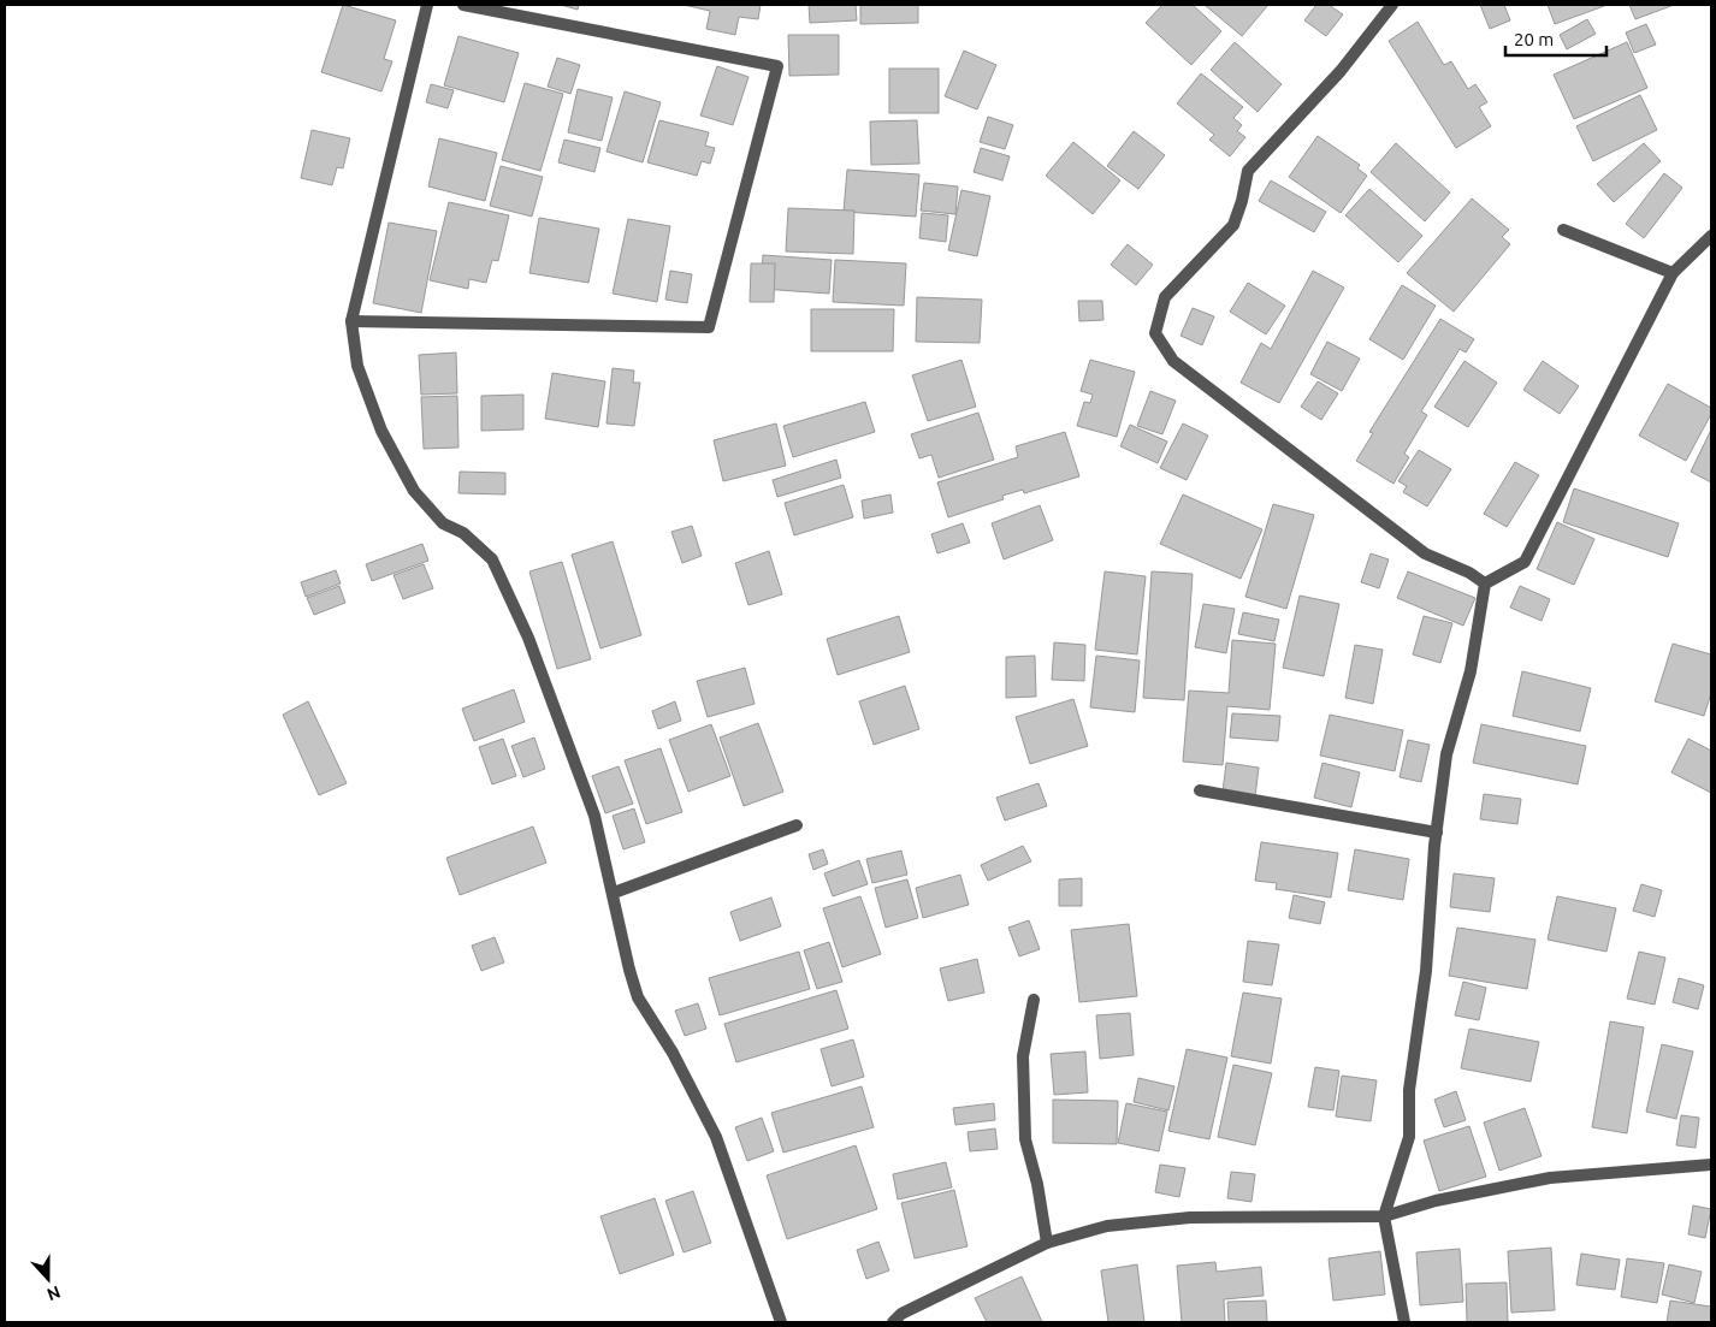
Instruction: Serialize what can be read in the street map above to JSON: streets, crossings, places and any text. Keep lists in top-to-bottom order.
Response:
{
  "scale_bar": "20 m",
  "north": "bottom"
}
